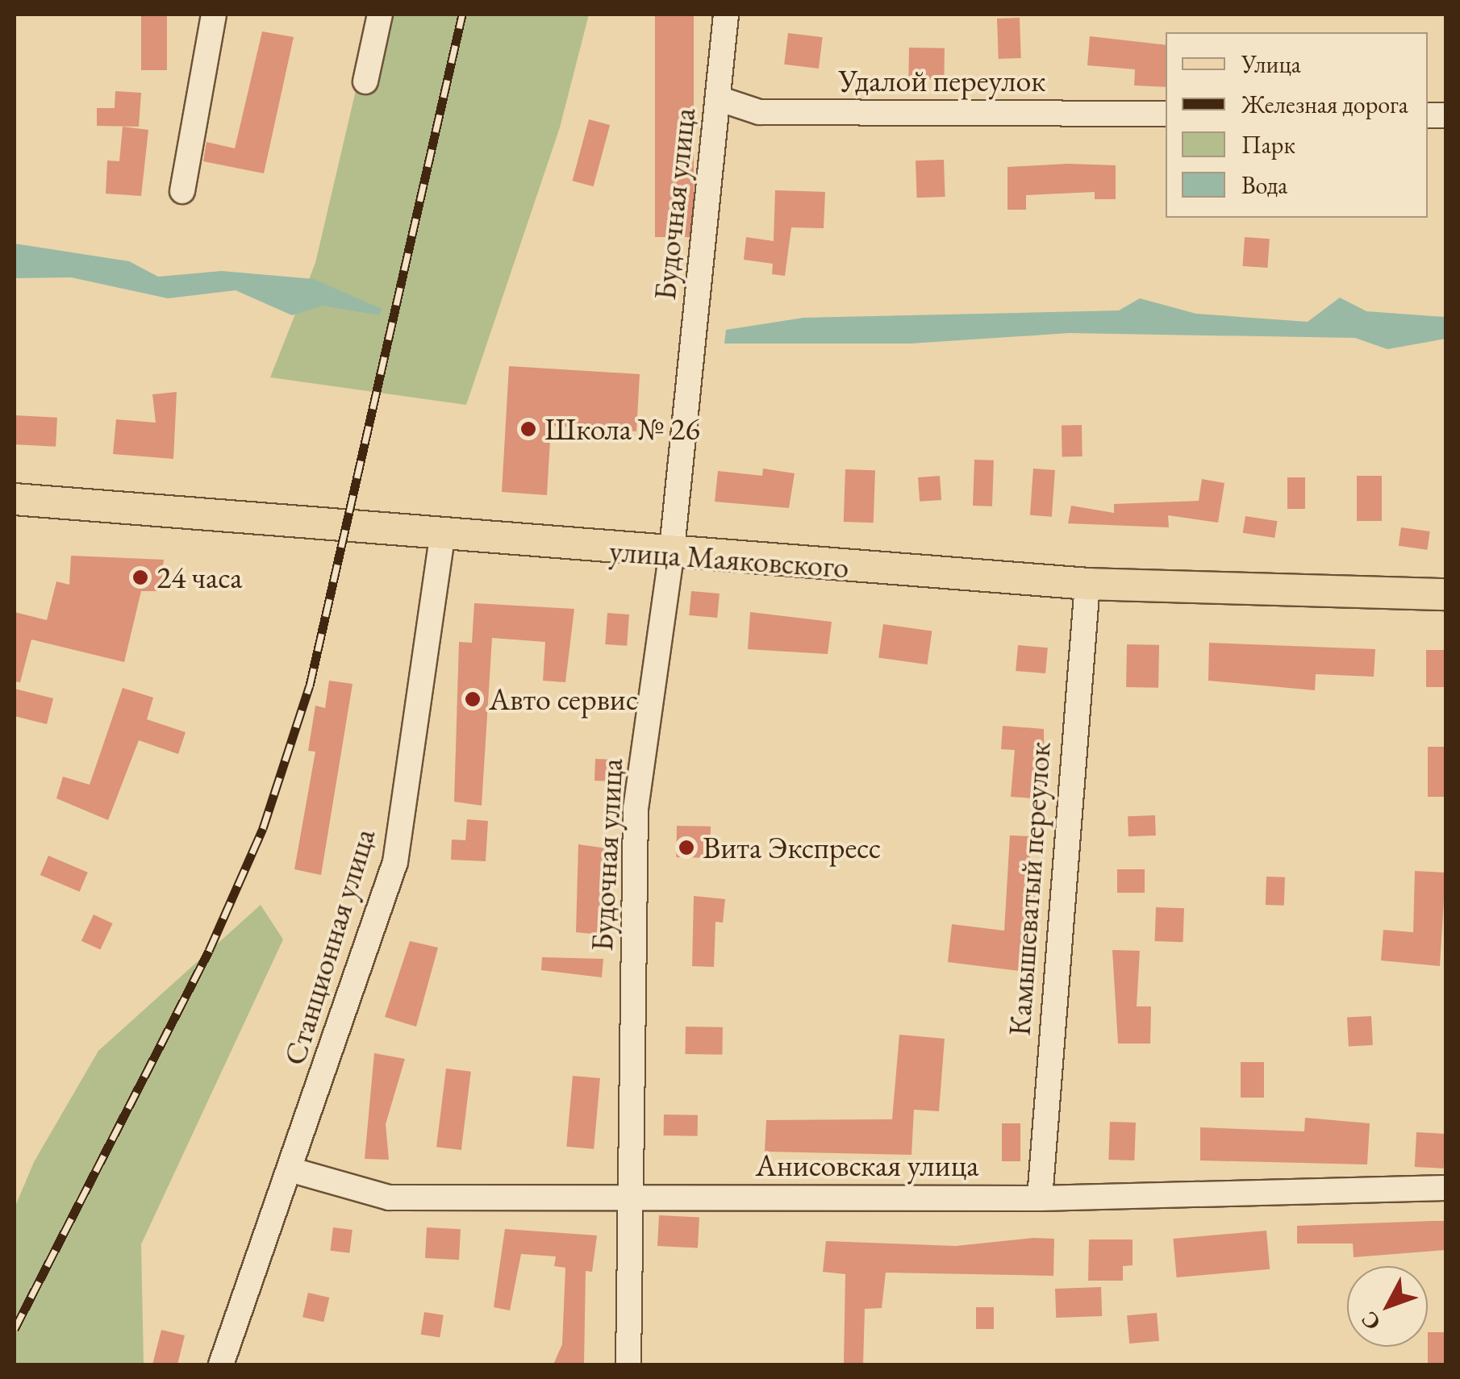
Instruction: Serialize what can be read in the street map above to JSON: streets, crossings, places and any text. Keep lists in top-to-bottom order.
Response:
{
  "streets": {
    "main road": ["улица Маяковского"],
    "street": [
      "Удалой переулок",
      "Будочная улица",
      "Камышеватый переулок",
      "Станционная улица",
      "Анисовская улица"
    ]
  },
  "crossings": [
    ["Удалой переулок", "Будочная улица"],
    ["Будочная улица", "улица Маяковского"],
    ["Будочная улица", "Анисовская улица"],
    ["улица Маяковского", "Камышеватый переулок"],
    ["улица Маяковского", "Станционная улица"],
    ["Камышеватый переулок", "Анисовская улица"],
    ["Станционная улица", "Анисовская улица"]
  ],
  "places": [
    "Школа № 26",
    "24 часа",
    "Авто сервис",
    "Вита Экспресс"
  ],
  "legend": [
    "Улица",
    "Железная дорога",
    "Парк",
    "Вода"
  ],
  "north": "bottom left"
}
